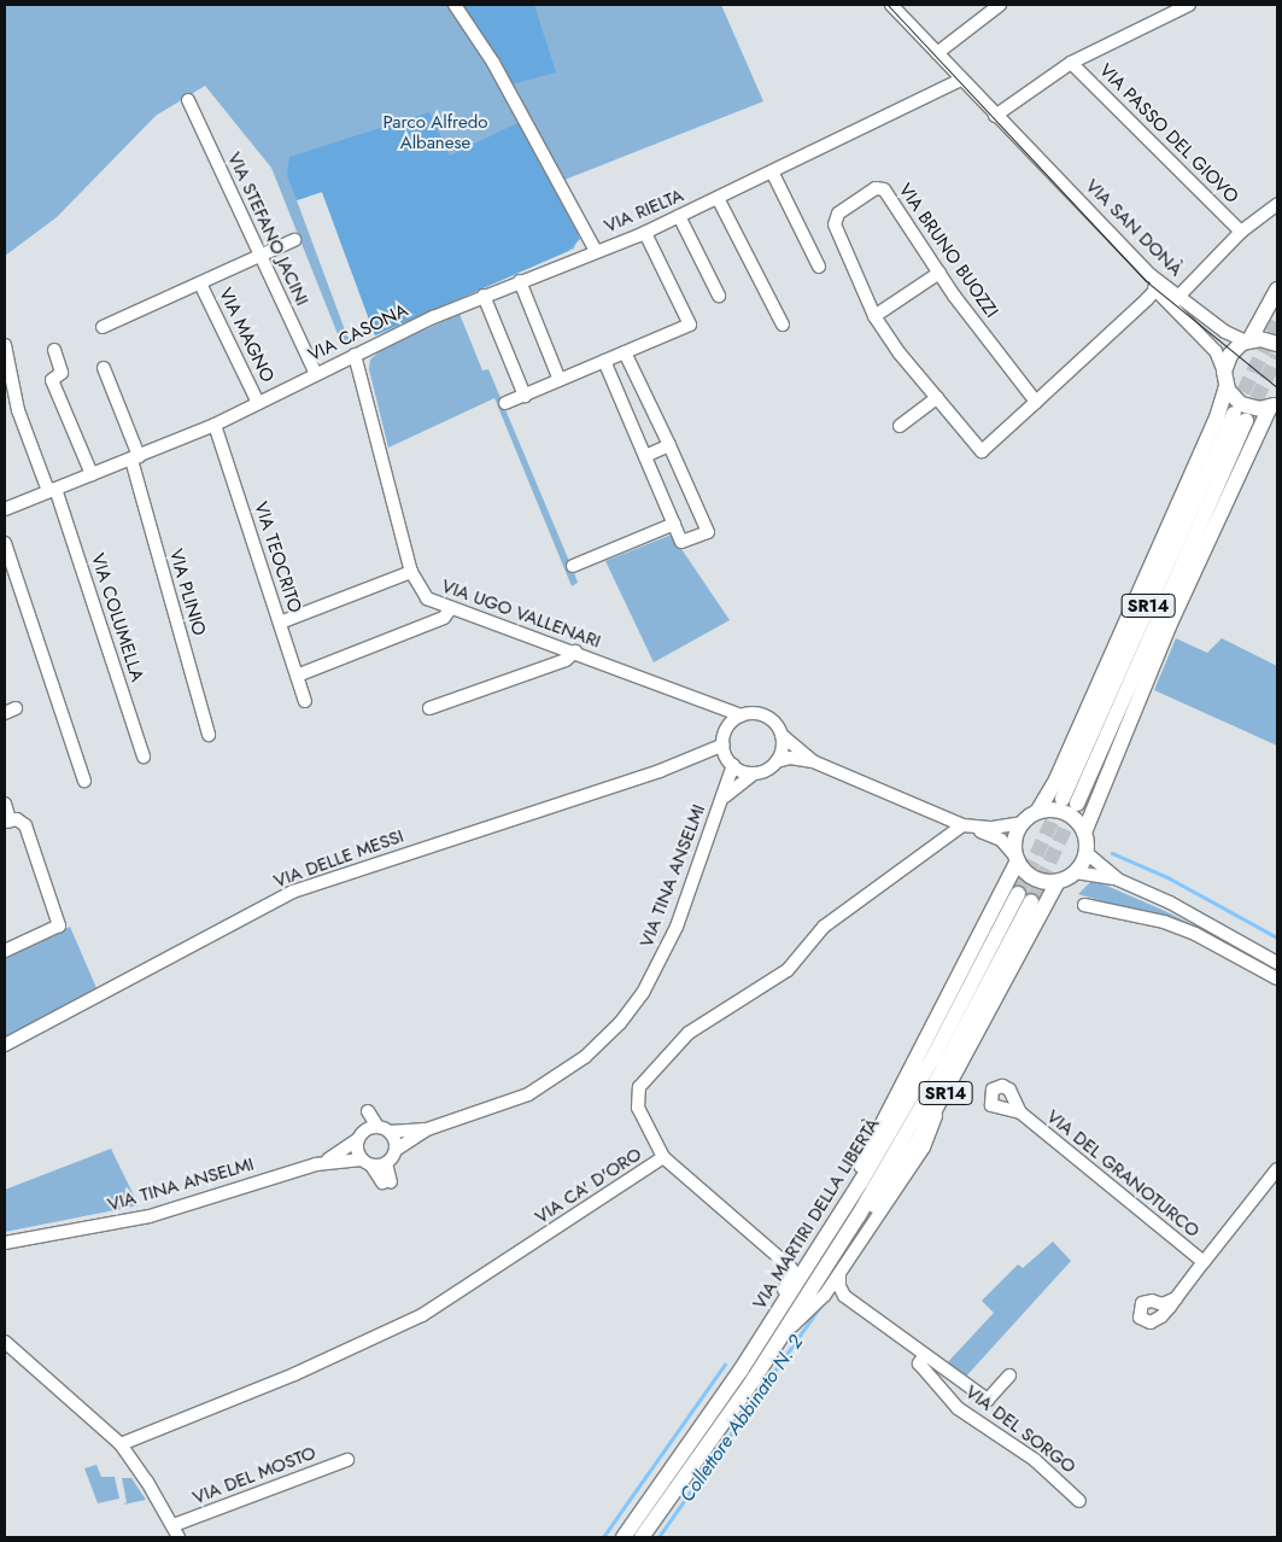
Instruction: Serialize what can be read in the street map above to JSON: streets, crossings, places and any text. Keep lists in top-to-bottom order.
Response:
{
  "streets": {
    "main road": ["VIA SAN DONÀ", "SR14", "VIA MARTIRI DELLA LIBERTÀ"],
    "street": [
      "VIA PASSO DEL GIOVO",
      "VIA RIELTA",
      "VIA STEFANO JACINI",
      "VIA BRUNO BUOZZI",
      "VIA CASONA",
      "VIA MAGNO",
      "VIA TEOCRITO",
      "VIA PLINIO",
      "VIA UGO VALLENARI",
      "VIA COLUMELLA",
      "VIA DELLE MESSI",
      "VIA TINA ANSELMI",
      "VIA DEL GRANOTURCO",
      "VIA CA' D'ORO",
      "VIA DEL SORGO",
      "VIA DEL MOSTO"
    ]
  },
  "crossings": [
    ["VIA RIELTA", "VIA SAN DONÀ"],
    ["VIA RIELTA", "VIA CASONA"],
    ["VIA SAN DONÀ", "VIA BRUNO BUOZZI"],
    ["VIA STEFANO JACINI", "VIA CASONA"],
    ["VIA CASONA", "VIA MAGNO"],
    ["VIA CASONA", "VIA TEOCRITO"],
    ["VIA CASONA", "VIA PLINIO"],
    ["VIA CASONA", "VIA UGO VALLENARI"],
    ["VIA CASONA", "VIA COLUMELLA"],
    ["SR14", "VIA MARTIRI DELLA LIBERTÀ"],
    ["SR14", "VIA DEL SORGO"],
    ["VIA UGO VALLENARI", "VIA DELLE MESSI"],
    ["VIA UGO VALLENARI", "VIA TINA ANSELMI"],
    ["VIA DELLE MESSI", "VIA TINA ANSELMI"],
    ["VIA MARTIRI DELLA LIBERTÀ", "VIA DEL SORGO"]
  ],
  "water": ["Collettore Abbinato N. 2"],
  "parks": ["Parco Alfredo Albanese"]
}
